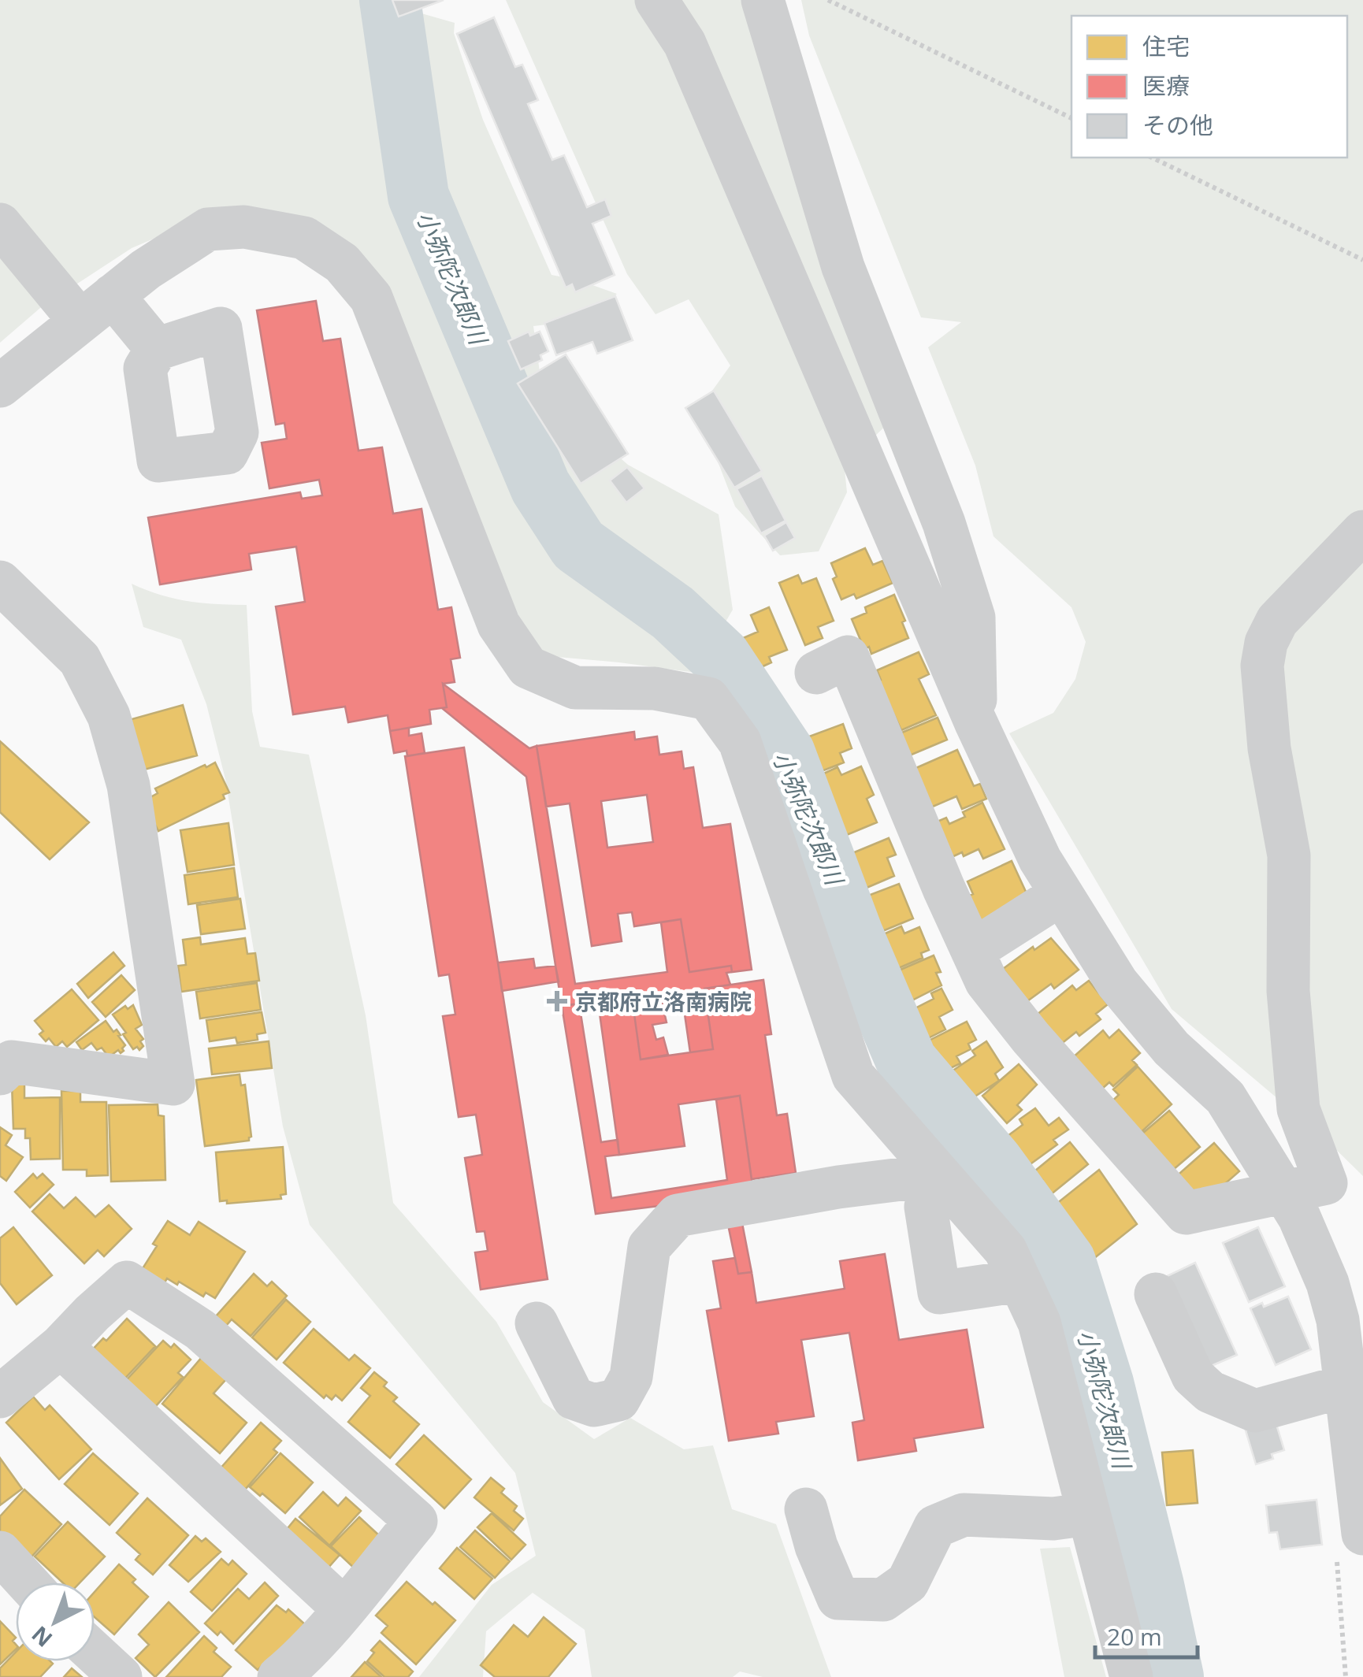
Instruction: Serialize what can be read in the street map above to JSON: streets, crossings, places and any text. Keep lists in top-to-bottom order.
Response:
{
  "water": ["小弥陀次郎川"],
  "places": {
    "health": ["京都府立洛南病院"]
  },
  "legend": ["住宅", "医療", "その他"],
  "scale_bar": "20 m",
  "north": "bottom left"
}
